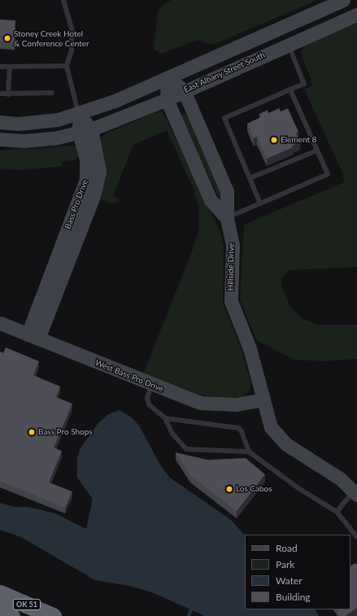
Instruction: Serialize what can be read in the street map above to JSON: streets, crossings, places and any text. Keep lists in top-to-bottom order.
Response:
{
  "streets": {
    "highway": ["OK 51"],
    "street": [
      "East Albany Street South",
      "Bass Pro Drive",
      "Hillside Drive",
      "West Bass Pro Drive"
    ]
  },
  "crossings": [
    ["East Albany Street South", "Bass Pro Drive"],
    ["East Albany Street South", "Hillside Drive"],
    ["Bass Pro Drive", "West Bass Pro Drive"],
    ["Hillside Drive", "West Bass Pro Drive"]
  ],
  "places": [
    "Stoney Creek Hotel & Conference Center",
    "Element 8",
    "Bass Pro Shops",
    "Los Cabos"
  ],
  "legend": [
    "Road",
    "Park",
    "Water",
    "Building"
  ]
}
